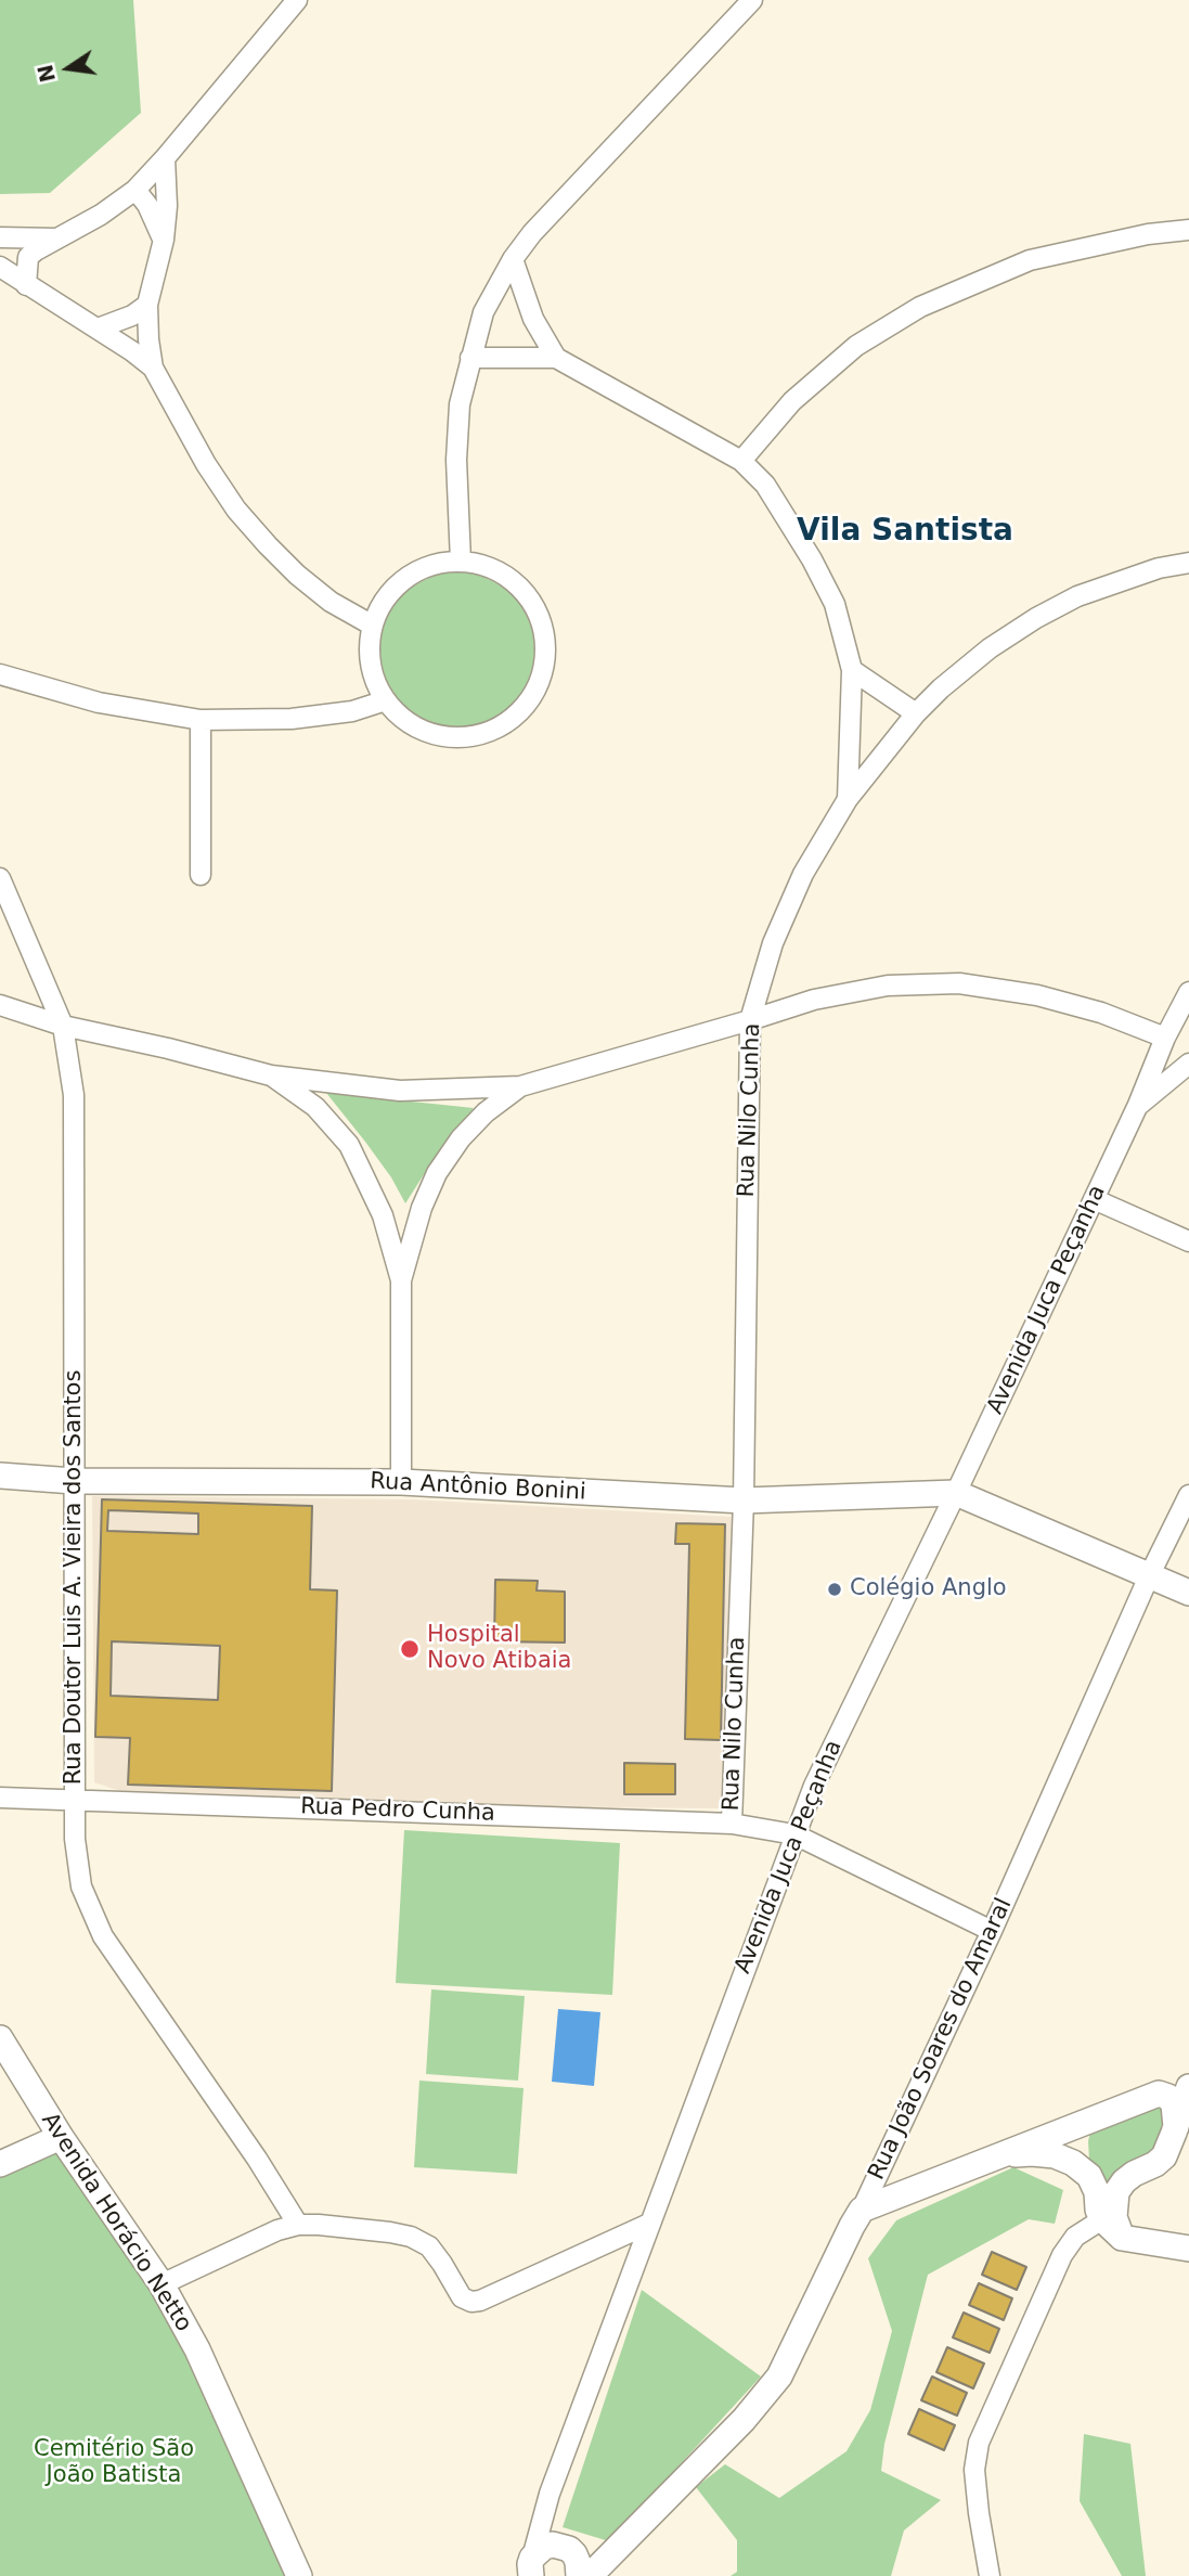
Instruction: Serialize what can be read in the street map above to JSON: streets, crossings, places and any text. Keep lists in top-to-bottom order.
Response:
{
  "streets": {
    "main road": ["Rua Antônio Bonini", "Rua João Soares do Amaral", "Avenida Horácio Netto"],
    "street": [
      "Rua Nilo Cunha",
      "Avenida Juca Peçanha",
      "Rua Doutor Luis A. Vieira dos Santos",
      "Rua Pedro Cunha"
    ]
  },
  "crossings": [
    ["Rua Nilo Cunha", "Rua Antônio Bonini"],
    ["Rua Nilo Cunha", "Rua Pedro Cunha"],
    ["Avenida Juca Peçanha", "Rua Antônio Bonini"],
    ["Avenida Juca Peçanha", "Rua Pedro Cunha"],
    ["Avenida Juca Peçanha", "Rua João Soares do Amaral"],
    ["Rua Antônio Bonini", "Rua Doutor Luis A. Vieira dos Santos"],
    ["Rua Doutor Luis A. Vieira dos Santos", "Rua Pedro Cunha"],
    ["Rua Pedro Cunha", "Rua João Soares do Amaral"]
  ],
  "districts": ["Vila Santista"],
  "parks": ["Cemitério São João Batista"],
  "places": ["Colégio Anglo", "Hospital Novo Atibaia"],
  "north": "left"
}
